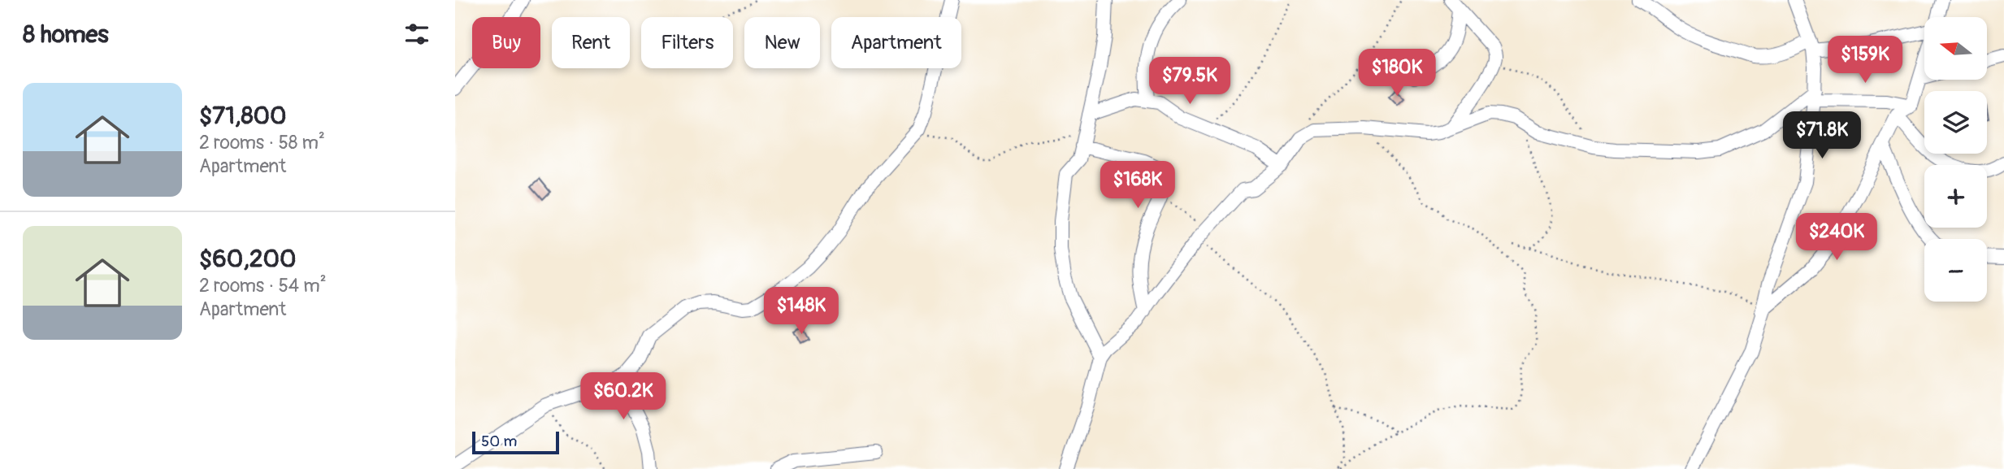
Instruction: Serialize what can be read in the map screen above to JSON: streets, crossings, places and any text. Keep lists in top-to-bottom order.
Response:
{
  "scale_bar": "50 m",
  "north": "left",
  "page": {
    "heading": "8 homes",
    "map_buttons": ["+", "−"],
    "chip": [
      "Buy",
      "Rent",
      "Filters",
      "New",
      "Apartment"
    ],
    "price": [
      "$159K",
      "$180K",
      "$79.5K",
      "$71.8K",
      "$168K",
      "$240K",
      "$148K",
      "$60.2K"
    ],
    "list": [
      {
        "name": "$71,800",
        "note": "2 rooms · 58 m² · Apartment"
      },
      {
        "name": "$60,200",
        "note": "2 rooms · 54 m² · Apartment"
      }
    ],
    "scale": "50 m"
  }
}
